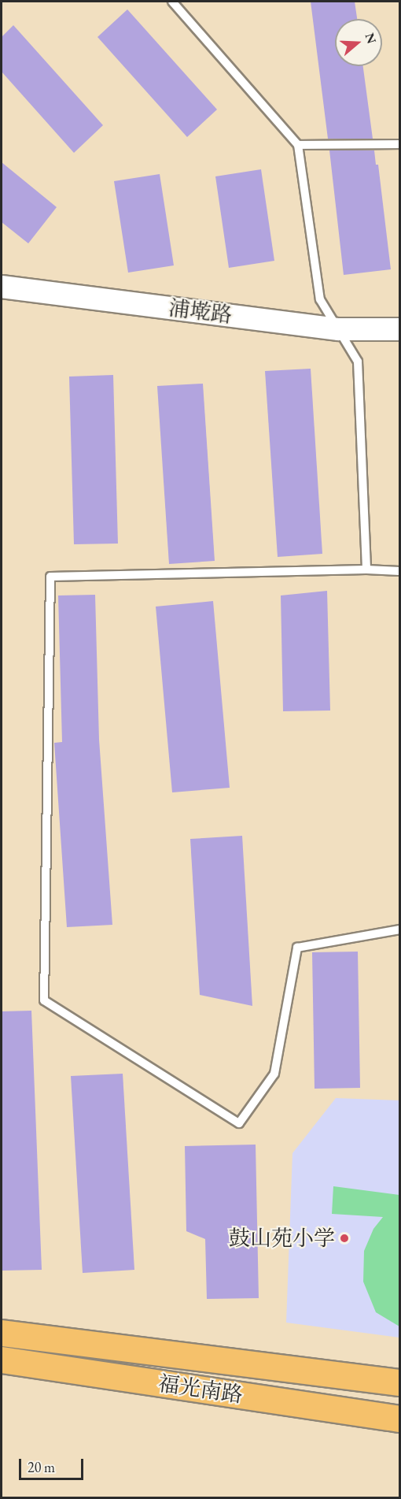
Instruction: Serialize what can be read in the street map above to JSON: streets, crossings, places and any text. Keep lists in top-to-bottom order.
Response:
{
  "streets": {
    "main road": ["福光南路"],
    "street": ["浦墘路"]
  },
  "places": ["鼓山苑小学"],
  "scale_bar": "20 m",
  "north": "right"
}
